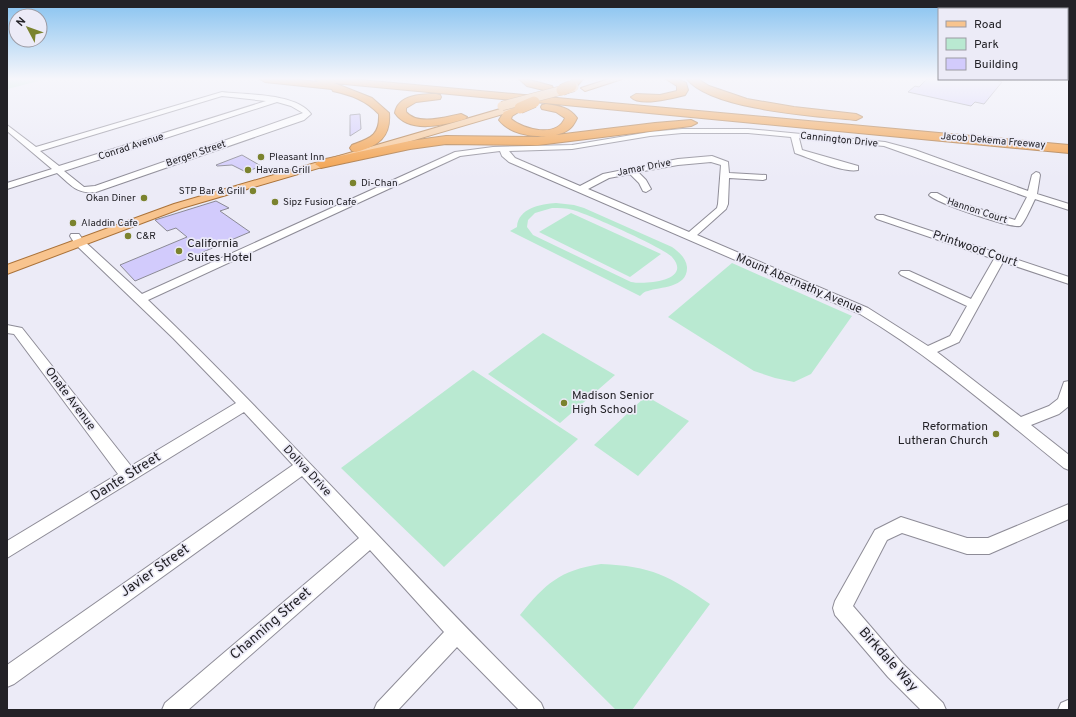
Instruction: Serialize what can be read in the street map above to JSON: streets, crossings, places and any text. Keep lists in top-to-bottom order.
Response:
{
  "streets": {
    "highway": ["Jacob Dekema Freeway"],
    "street": [
      "Cannington Drive",
      "Conrad Avenue",
      "Bergen Street",
      "Jamar Drive",
      "Hannon Court",
      "Printwood Court",
      "Mount Abernathy Avenue",
      "Onate Avenue",
      "Doliva Drive",
      "Dante Street",
      "Javier Street",
      "Channing Street",
      "Birkdale Way"
    ]
  },
  "crossings": [
    ["Cannington Drive", "Hannon Court"],
    ["Cannington Drive", "Mount Abernathy Avenue"],
    ["Cannington Drive", "Doliva Drive"],
    ["Conrad Avenue", "Bergen Street"],
    ["Jamar Drive", "Mount Abernathy Avenue"],
    ["Onate Avenue", "Dante Street"],
    ["Doliva Drive", "Dante Street"],
    ["Doliva Drive", "Javier Street"],
    ["Doliva Drive", "Channing Street"]
  ],
  "places": [
    "Pleasant Inn",
    "Havana Grill",
    "Di-Chan",
    "STP Bar & Grill",
    "Okan Diner",
    "Sipz Fusion Cafe",
    "Aladdin Cafe",
    "C&R",
    "California Suites Hotel",
    "Madison Senior High School",
    "Reformation Lutheran Church"
  ],
  "legend": ["Road", "Park", "Building"],
  "north": "top left"
}
